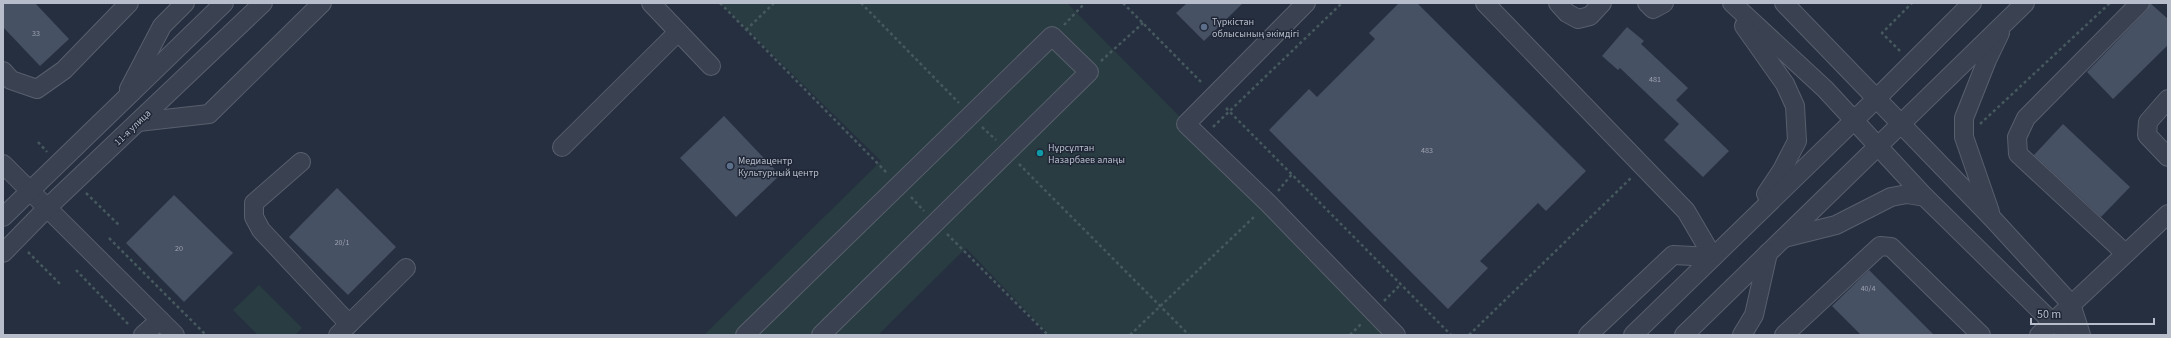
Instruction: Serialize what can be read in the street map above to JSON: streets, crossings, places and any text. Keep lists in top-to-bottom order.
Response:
{
  "streets": {
    "street": ["11-я улица"]
  },
  "places": ["Түркістан облысының әкімдігі", "Нұрсұлтан Назарбаев алаңы", "Медиацентр Культурный центр"],
  "house_numbers": [
    "33",
    "481",
    "483",
    "20/1",
    "20",
    "40/4"
  ],
  "scale_bar": "50 m"
}
